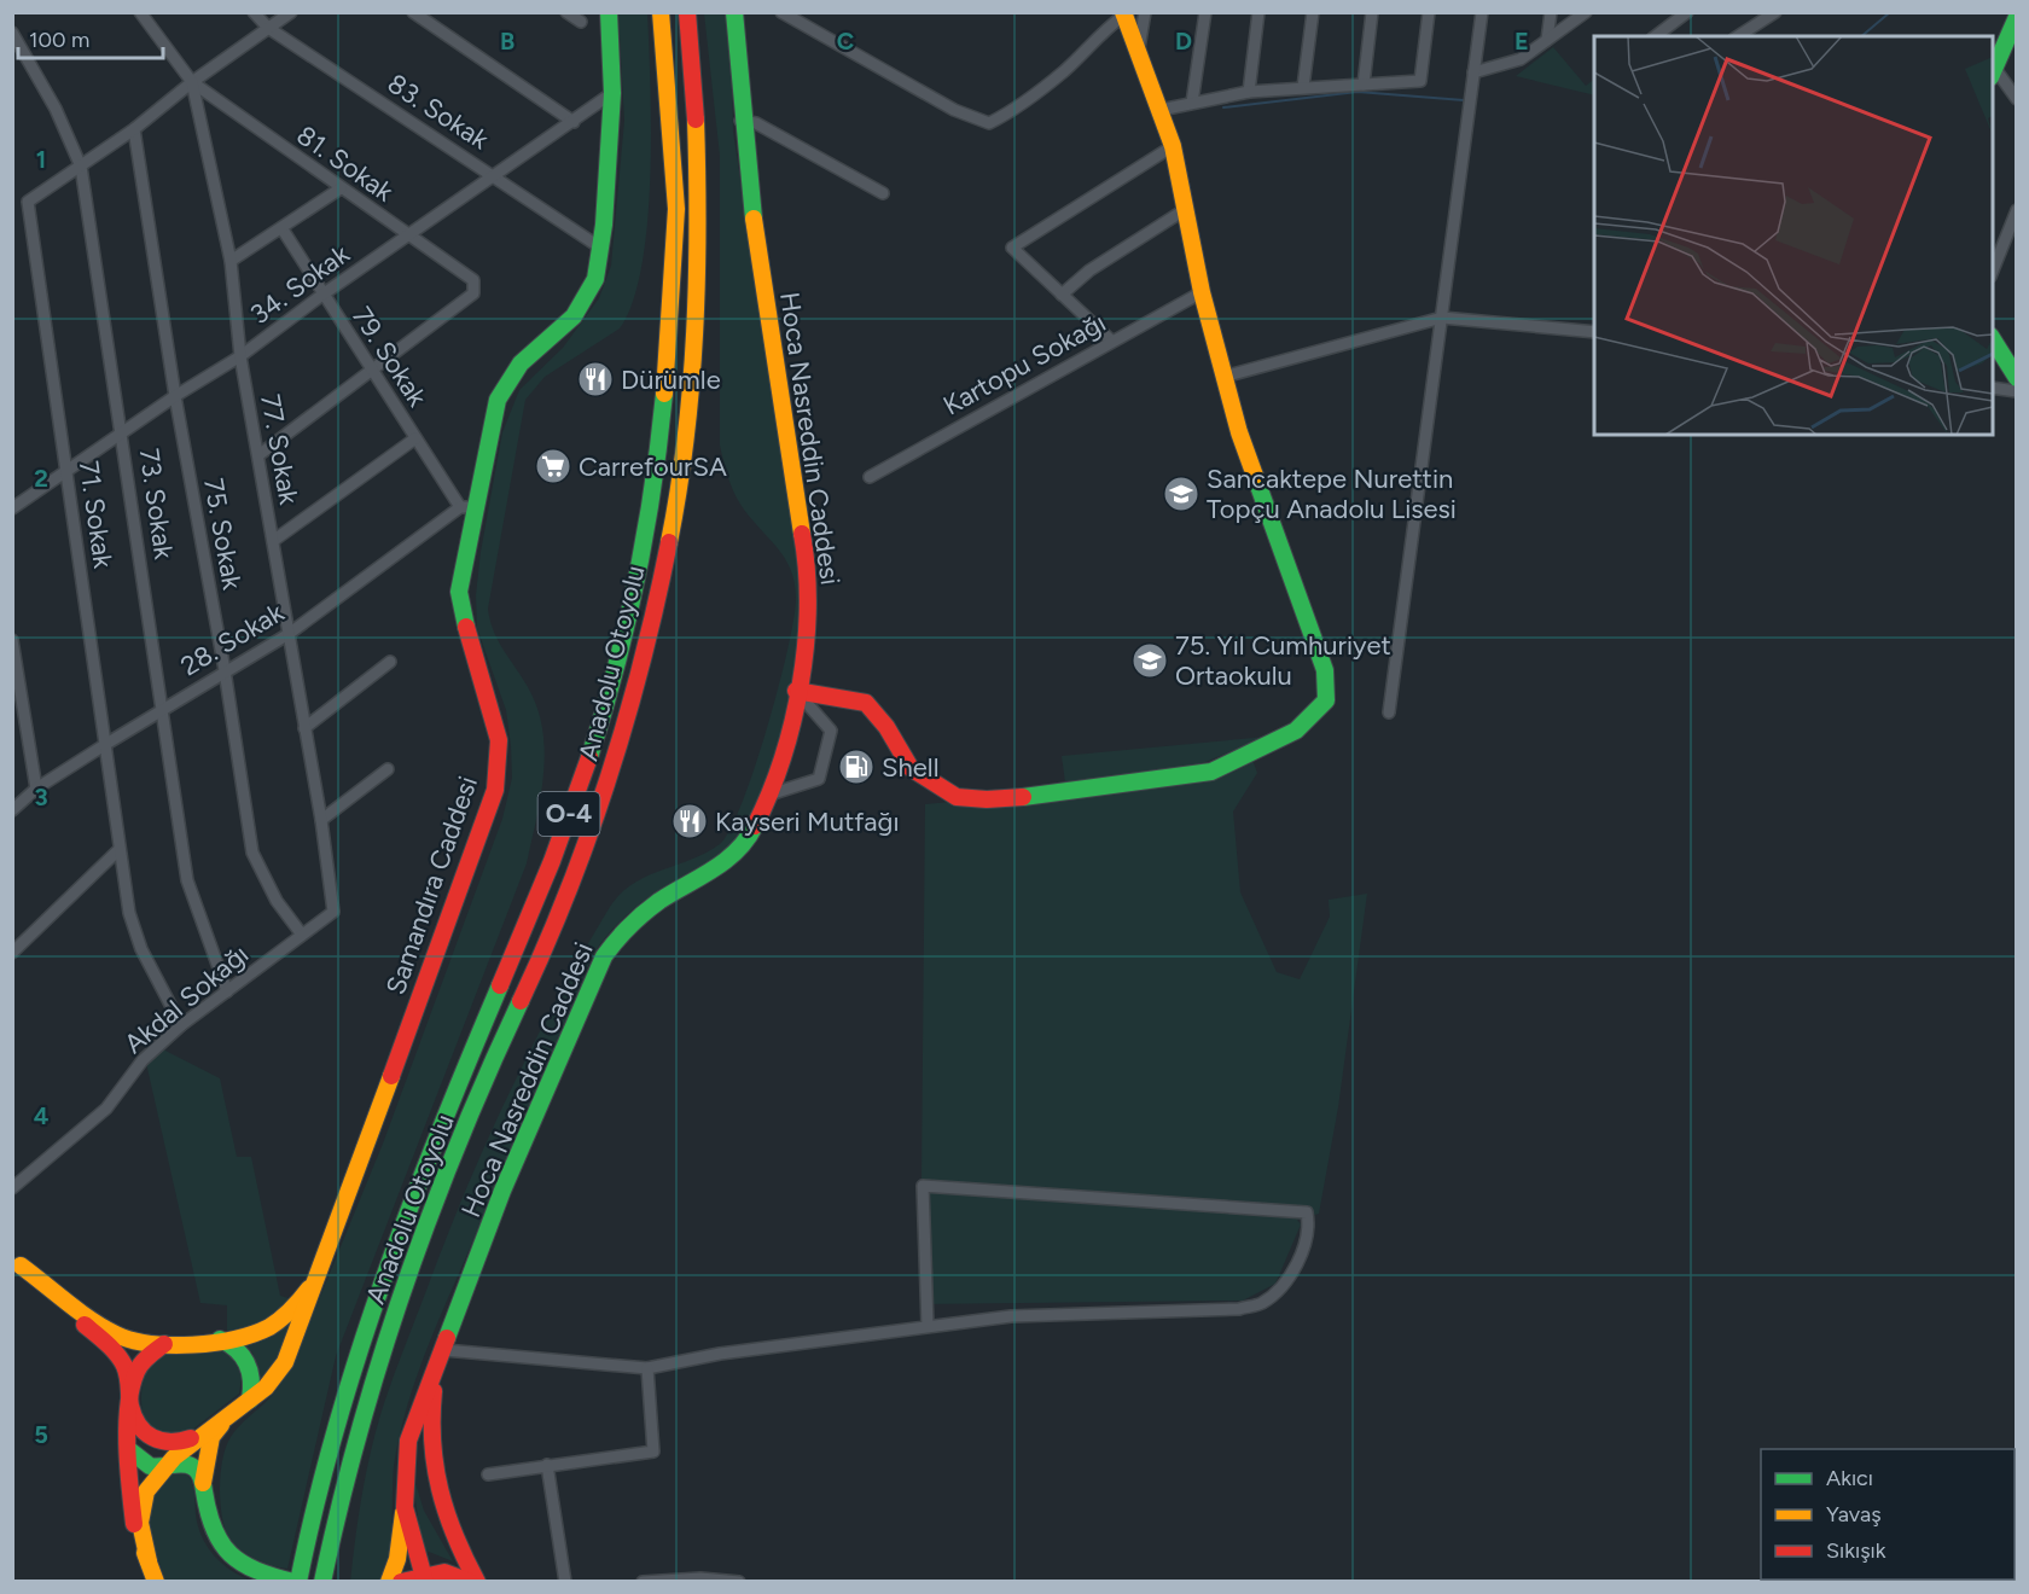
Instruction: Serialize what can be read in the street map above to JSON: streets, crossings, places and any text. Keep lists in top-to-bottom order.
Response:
{
  "streets": {
    "main road": [
      "Hoca Nasreddin Caddesi",
      "Anadolu Otoyolu",
      "O-4",
      "Samandıra Caddesi"
    ],
    "street": [
      "83. Sokak",
      "81. Sokak",
      "34. Sokak",
      "79. Sokak",
      "Kartopu Sokağı",
      "77. Sokak",
      "73. Sokak",
      "71. Sokak",
      "75. Sokak",
      "28. Sokak",
      "Akdal Sokağı"
    ]
  },
  "crossings": [
    ["83. Sokak", "34. Sokak"],
    ["83. Sokak", "71. Sokak"],
    ["83. Sokak", "Samandıra Caddesi"],
    ["81. Sokak", "34. Sokak"],
    ["81. Sokak", "79. Sokak"],
    ["81. Sokak", "77. Sokak"],
    ["81. Sokak", "71. Sokak"],
    ["34. Sokak", "79. Sokak"],
    ["34. Sokak", "77. Sokak"],
    ["34. Sokak", "73. Sokak"],
    ["34. Sokak", "71. Sokak"],
    ["34. Sokak", "75. Sokak"],
    ["34. Sokak", "Samandıra Caddesi"],
    ["79. Sokak", "28. Sokak"],
    ["79. Sokak", "Samandıra Caddesi"],
    ["77. Sokak", "71. Sokak"],
    ["77. Sokak", "28. Sokak"],
    ["77. Sokak", "Akdal Sokağı"],
    ["73. Sokak", "71. Sokak"],
    ["73. Sokak", "28. Sokak"],
    ["73. Sokak", "Akdal Sokağı"],
    ["71. Sokak", "75. Sokak"],
    ["71. Sokak", "28. Sokak"],
    ["71. Sokak", "Akdal Sokağı"],
    ["75. Sokak", "28. Sokak"],
    ["75. Sokak", "Akdal Sokağı"],
    ["28. Sokak", "Samandıra Caddesi"]
  ],
  "places": {
    "restaurant": ["Dürümle", "Kayseri Mutfağı"],
    "supermarket": ["CarrefourSA"],
    "school or university": ["Sancaktepe Nurettin Topçu Anadolu Lisesi", "75. Yıl Cumhuriyet Ortaokulu"],
    "fuel station": ["Shell"]
  },
  "legend": ["Akıcı", "Yavaş", "Sıkışık"],
  "scale_bar": "100 m",
  "grid": {
    "columns": [
      "B",
      "C",
      "D",
      "E"
    ],
    "rows": [
      "1",
      "2",
      "3",
      "4",
      "5"
    ]
  }
}
